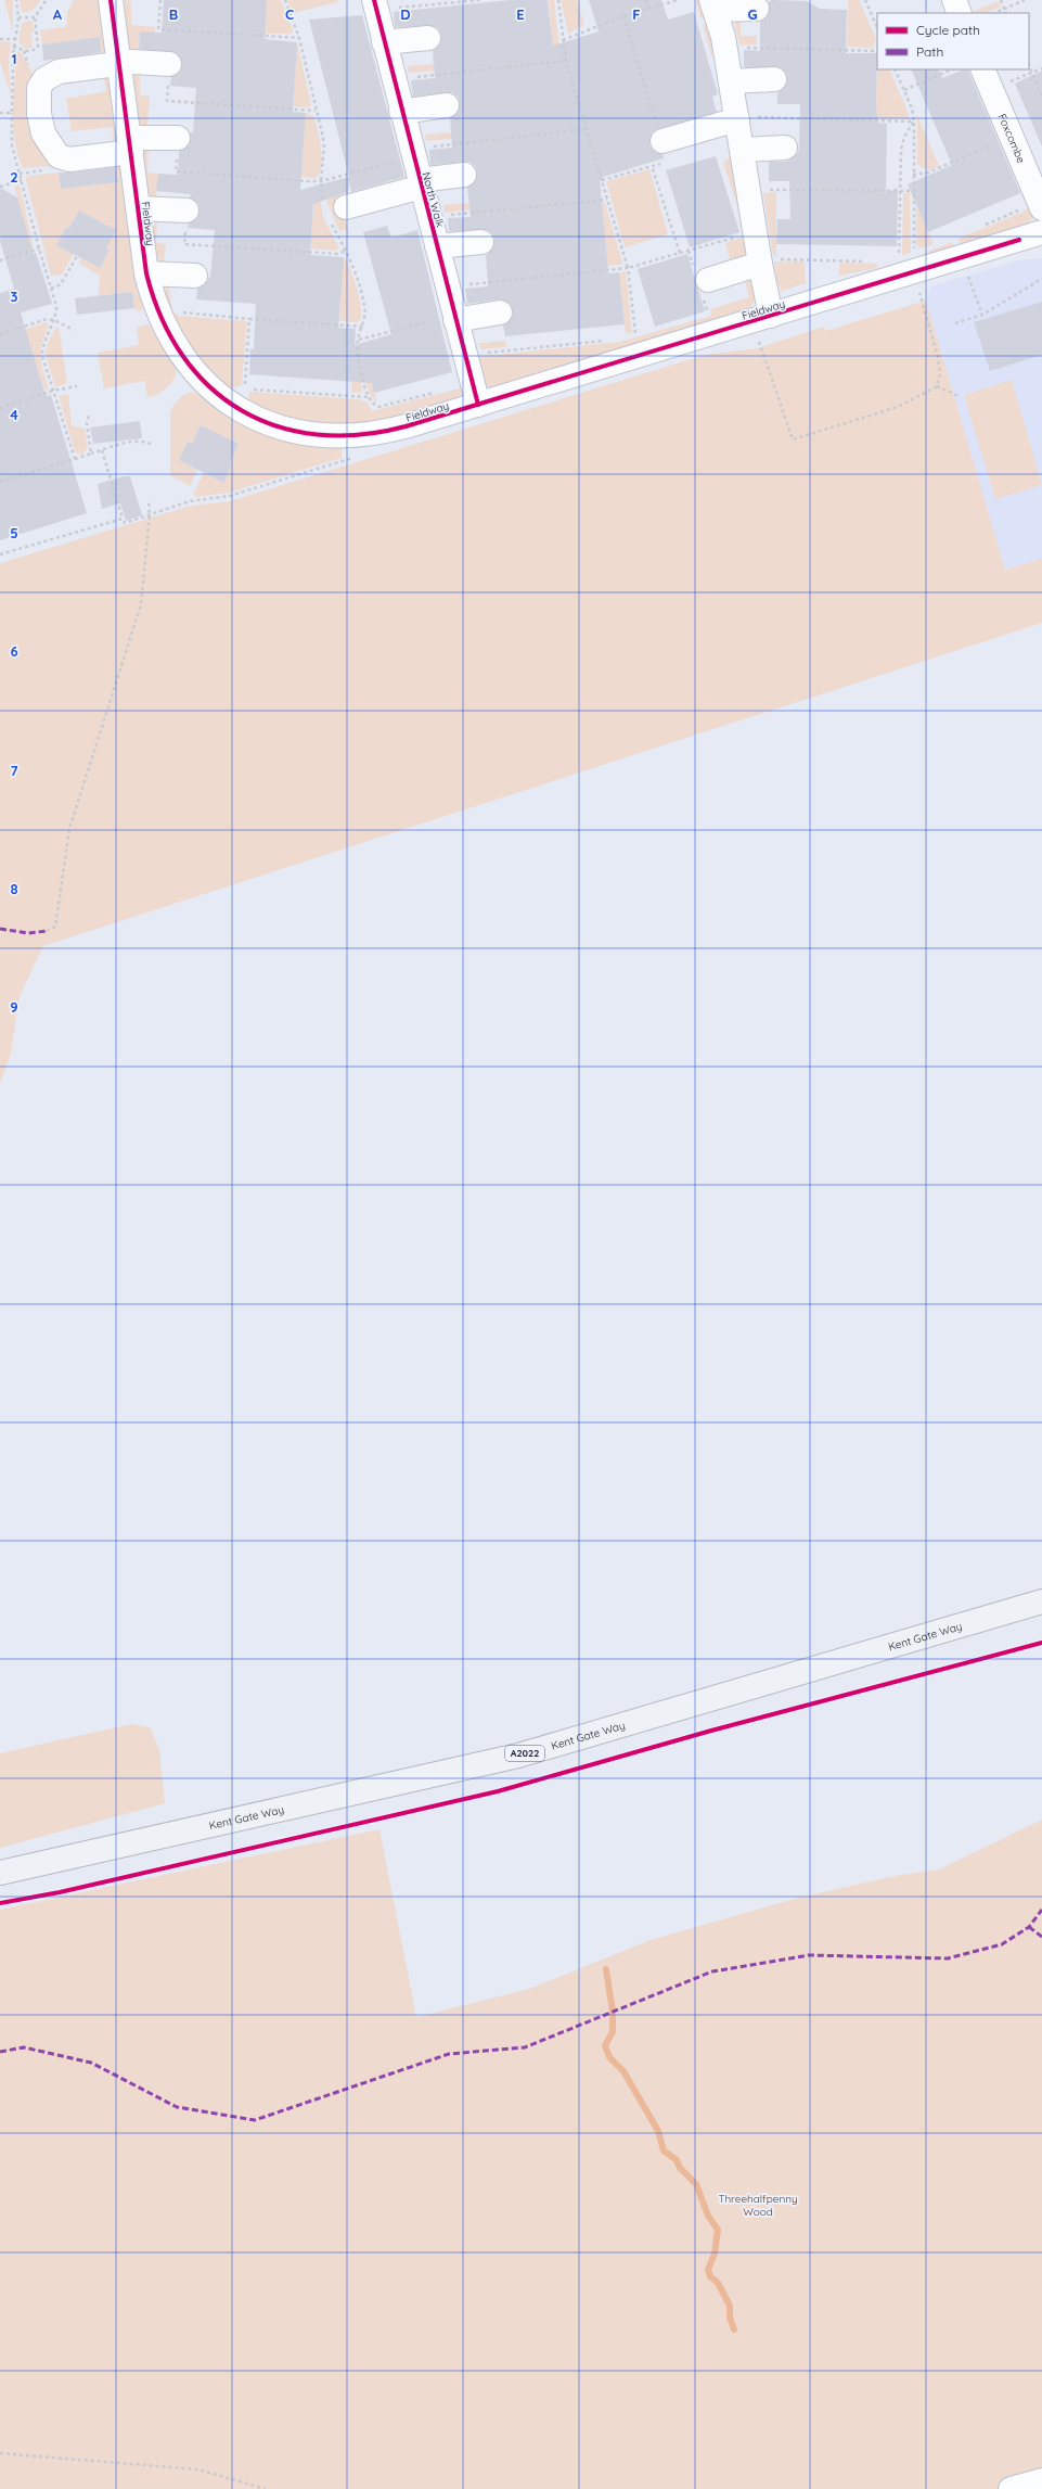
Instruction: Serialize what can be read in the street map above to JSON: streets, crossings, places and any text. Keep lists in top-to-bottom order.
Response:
{
  "streets": {
    "main road": ["Kent Gate Way", "A2022"],
    "street": ["Foxcombe", "North Walk", "Fieldway"]
  },
  "crossings": [
    ["North Walk", "Fieldway"]
  ],
  "parks": ["Threehalfpenny Wood"],
  "legend": ["Cycle path", "Path"],
  "grid": {
    "columns": [
      "A",
      "B",
      "C",
      "D",
      "E",
      "F",
      "G"
    ],
    "rows": [
      "1",
      "2",
      "3",
      "4",
      "5",
      "6",
      "7",
      "8",
      "9"
    ]
  }
}
